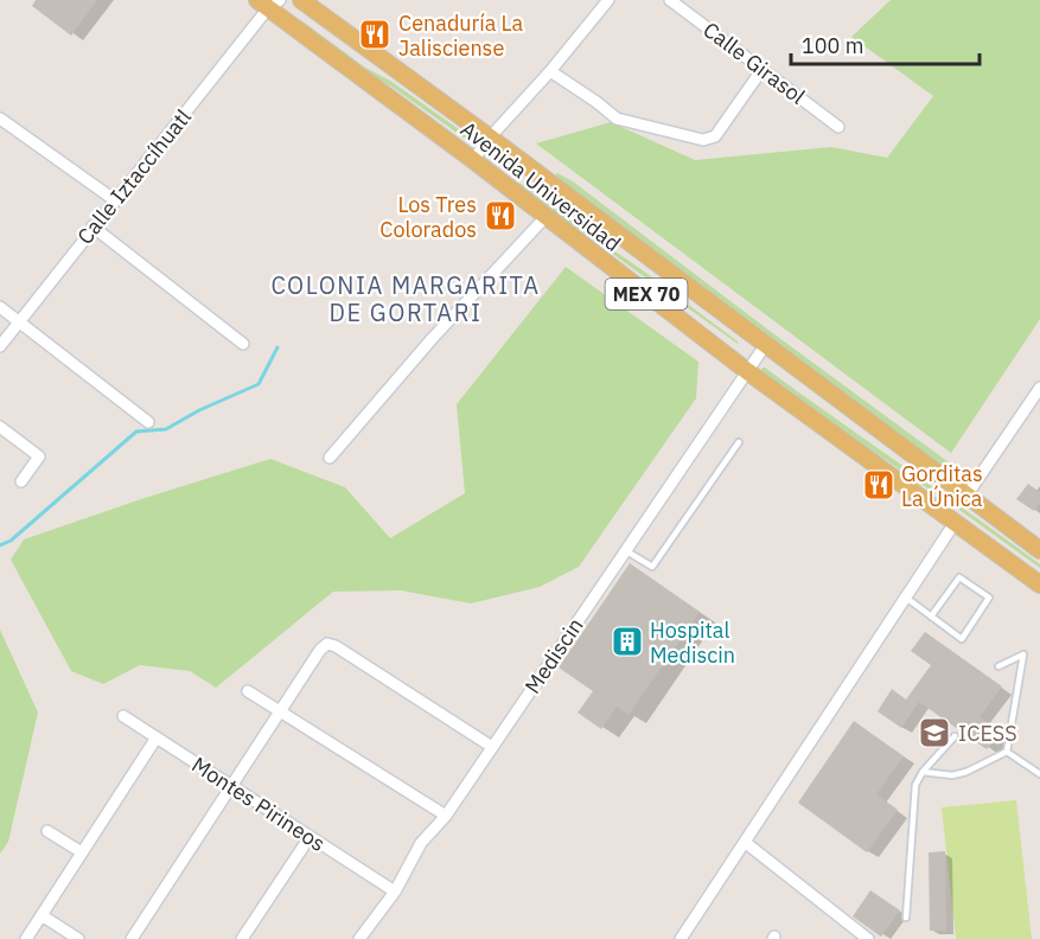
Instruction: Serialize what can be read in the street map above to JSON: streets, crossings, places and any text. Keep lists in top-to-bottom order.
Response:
{
  "streets": {
    "main road": ["Avenida Universidad", "MEX 70"],
    "street": [
      "Calle Girasol",
      "Calle Iztaccíhuatl",
      "Mediscin",
      "Montes Pirineos"
    ]
  },
  "crossings": [
    ["Calle Iztaccíhuatl", "Avenida Universidad"],
    ["Avenida Universidad", "Mediscin"],
    ["Mediscin", "Montes Pirineos"]
  ],
  "districts": ["COLONIA MARGARITA DE GORTARI"],
  "places": {
    "restaurant": ["Cenaduría La Jalisciense", "Los Tres Colorados", "Gorditas La Única"],
    "building": ["Hospital Mediscin"],
    "school or university": ["ICESS"]
  },
  "scale_bar": "100 m"
}
